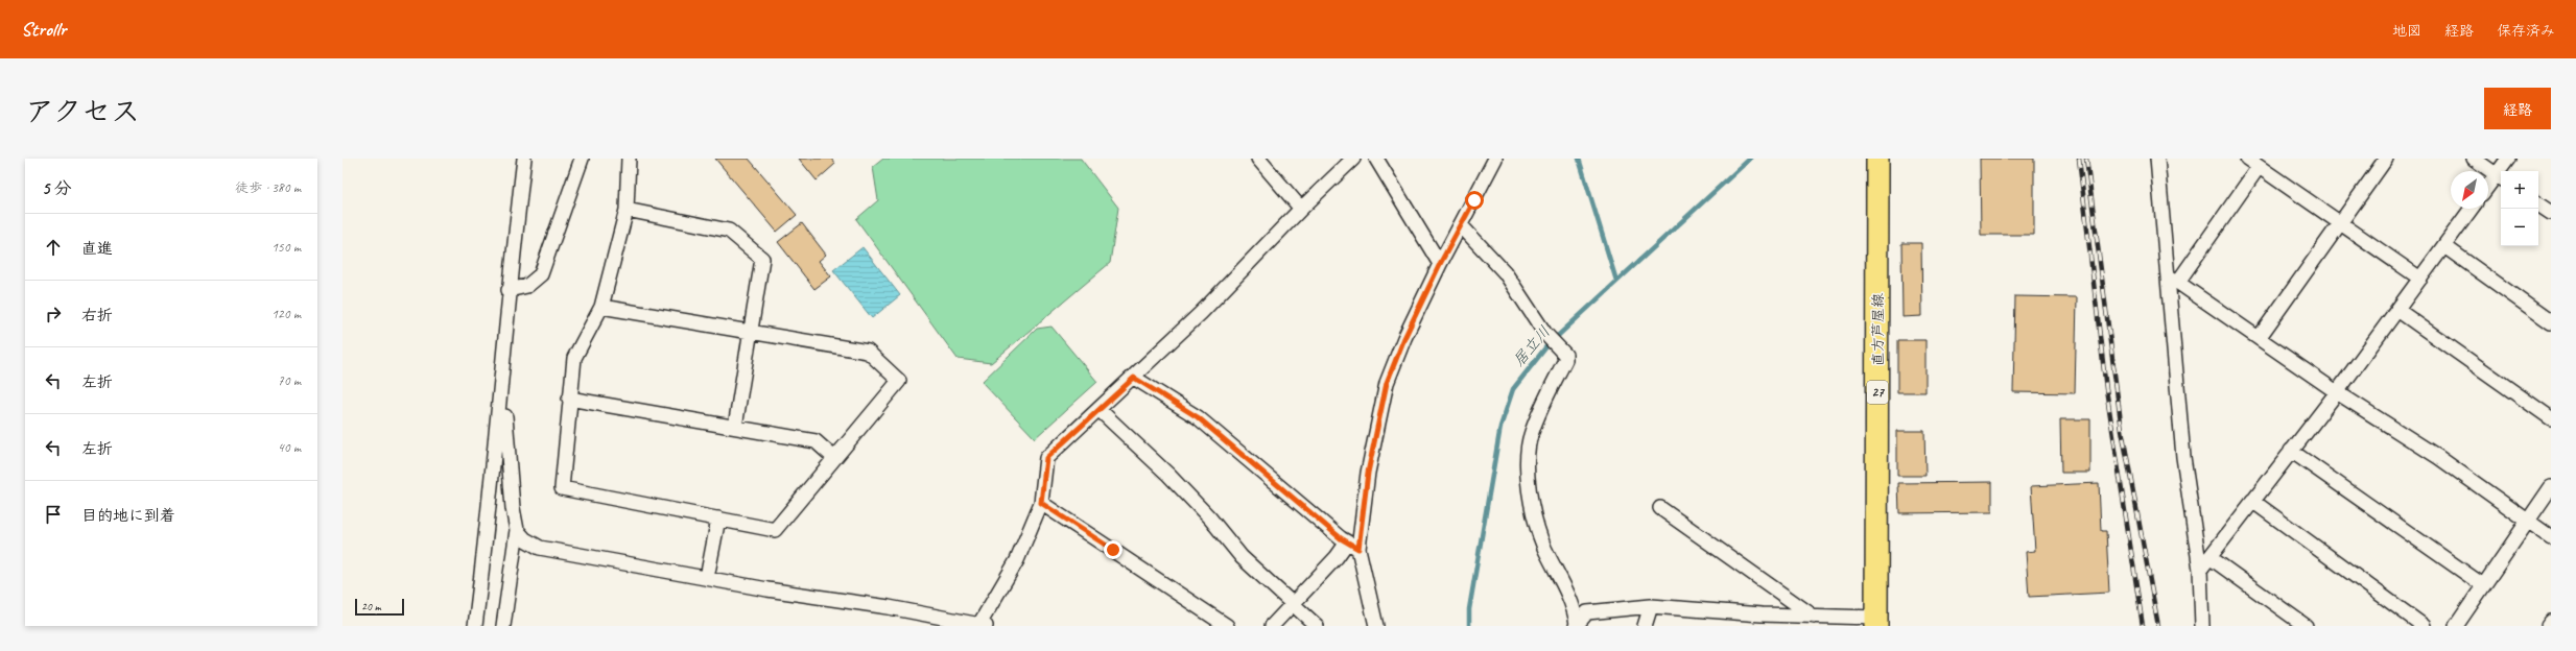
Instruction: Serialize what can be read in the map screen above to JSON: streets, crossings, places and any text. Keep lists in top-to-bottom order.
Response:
{
  "streets": {
    "main road": ["直方芦屋線", "27"]
  },
  "water": ["居立川"],
  "scale_bar": "20 m",
  "north": "bottom left",
  "page": {
    "header": "Strollr",
    "nav": ["地図", "経路", "保存済み"],
    "title": "アクセス",
    "buttons": "経路",
    "heading": ["5 分", "徒歩 · 380 m"],
    "map_buttons": ["+", "−"],
    "list": [
      ["直進", "150 m"],
      ["右折", "120 m"],
      ["左折", "70 m"],
      ["左折", "40 m"],
      "目的地に到着"
    ],
    "scale": "20 m"
  }
}
